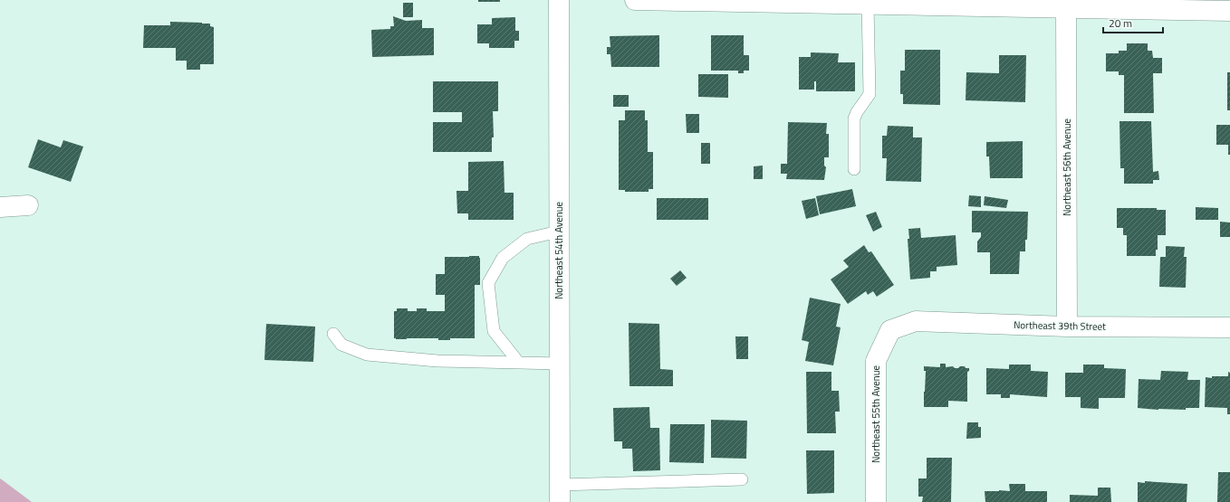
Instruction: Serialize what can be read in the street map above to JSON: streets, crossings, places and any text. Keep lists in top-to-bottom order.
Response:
{
  "streets": {
    "street": [
      "Northeast 56th Avenue",
      "Northeast 54th Avenue",
      "Northeast 39th Street",
      "Northeast 55th Avenue"
    ]
  },
  "crossings": [
    ["Northeast 56th Avenue", "Northeast 39th Street"],
    ["Northeast 39th Street", "Northeast 55th Avenue"]
  ],
  "scale_bar": "20 m"
}
